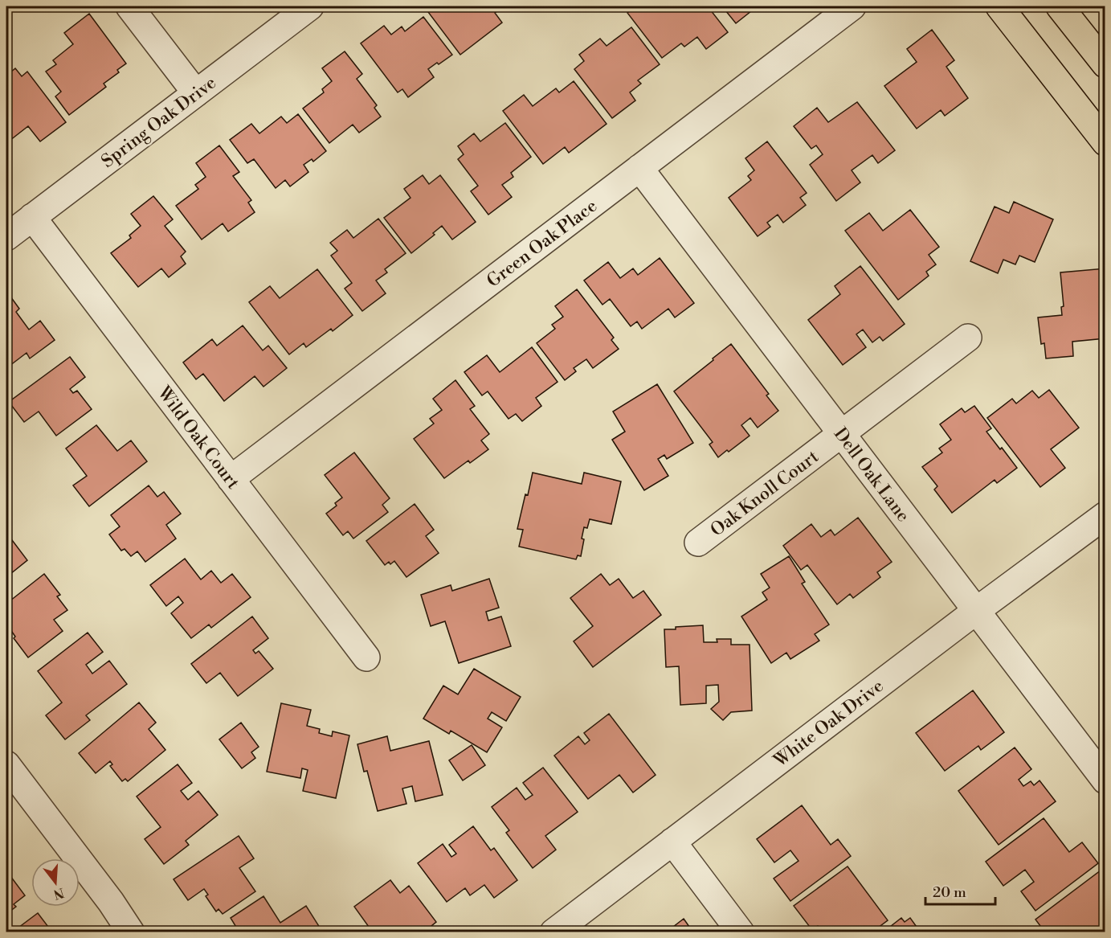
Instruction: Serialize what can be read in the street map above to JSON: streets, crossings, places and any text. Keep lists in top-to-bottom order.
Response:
{
  "streets": {
    "street": [
      "Spring Oak Drive",
      "Green Oak Place",
      "Wild Oak Court",
      "Dell Oak Lane",
      "Oak Knoll Court",
      "White Oak Drive"
    ]
  },
  "crossings": [
    ["Spring Oak Drive", "Wild Oak Court"],
    ["Green Oak Place", "Wild Oak Court"],
    ["Green Oak Place", "Dell Oak Lane"],
    ["Dell Oak Lane", "Oak Knoll Court"],
    ["Dell Oak Lane", "White Oak Drive"]
  ],
  "scale_bar": "20 m",
  "north": "bottom"
}
